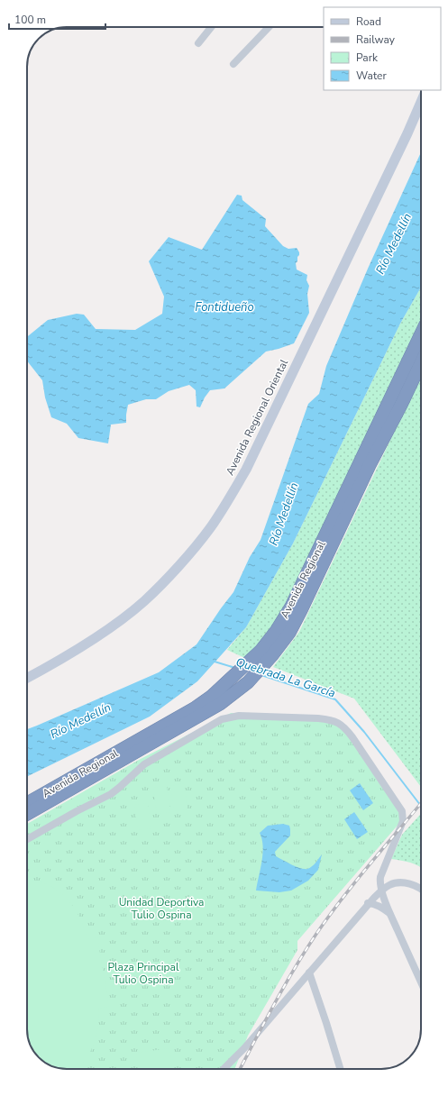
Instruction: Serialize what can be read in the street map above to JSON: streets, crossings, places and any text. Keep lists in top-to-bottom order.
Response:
{
  "streets": {
    "highway": ["Avenida Regional"],
    "main road": ["Avenida Regional Oriental"]
  },
  "water": ["Río Medellín", "Fontidueño", "Quebrada La García"],
  "parks": ["Unidad Deportiva Tulio Ospina", "Plaza Principal Tulio Ospina"],
  "legend": [
    "Road",
    "Railway",
    "Park",
    "Water"
  ],
  "scale_bar": "100 m"
}
